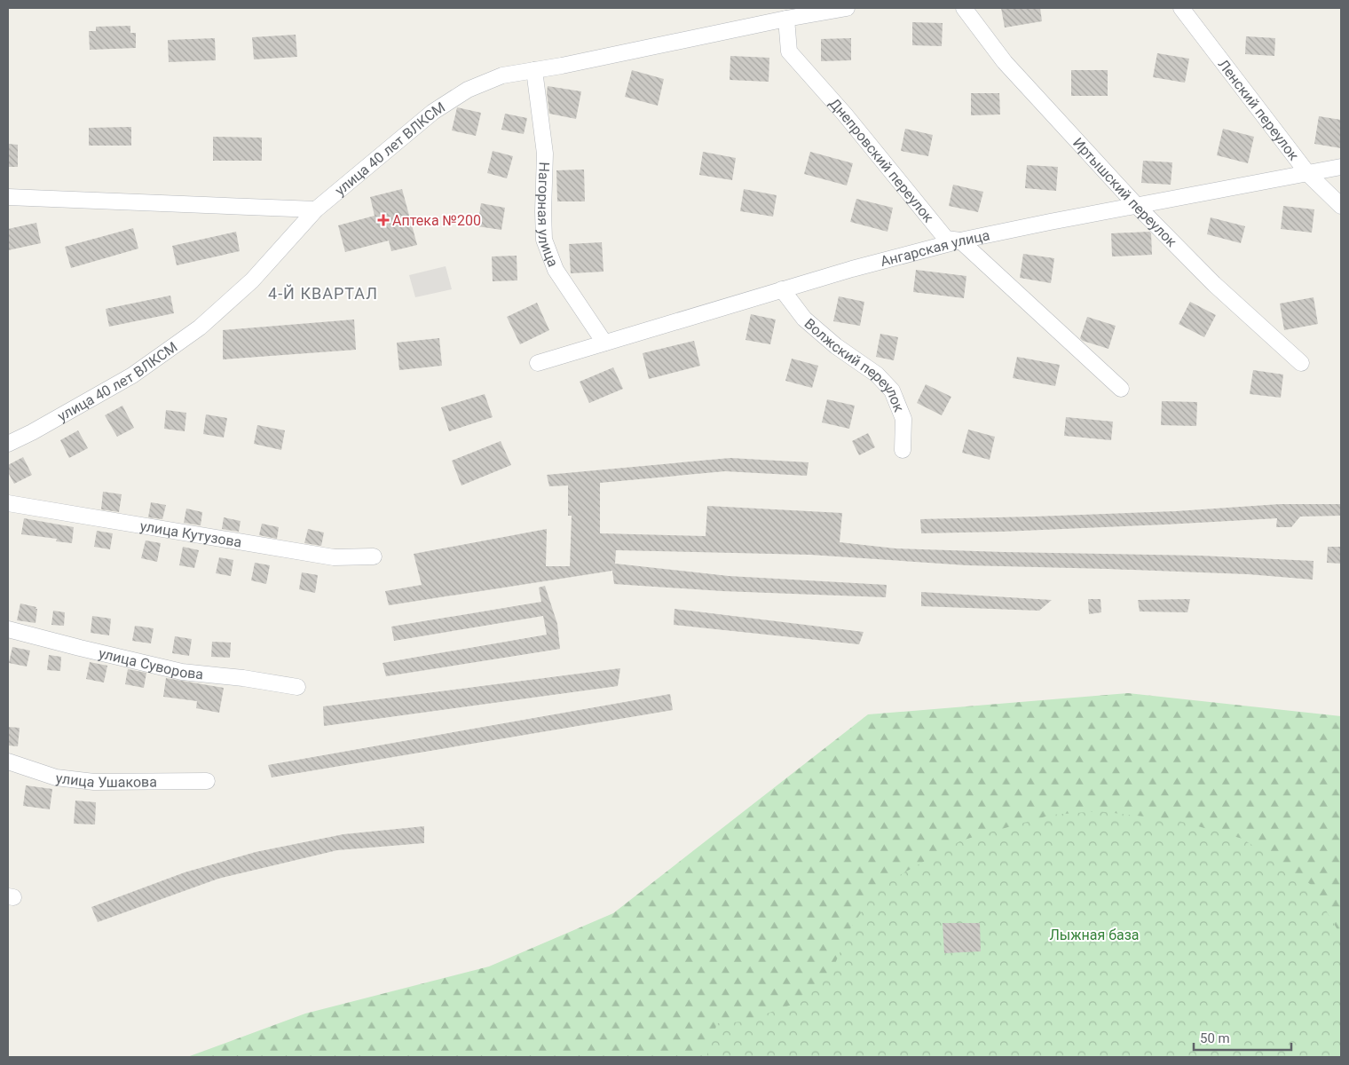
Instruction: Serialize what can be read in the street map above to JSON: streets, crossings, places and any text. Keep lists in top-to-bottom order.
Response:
{
  "streets": {
    "street": [
      "Ленский переулок",
      "улица 40 лет ВЛКСМ",
      "Днепровский переулок",
      "Иртышский переулок",
      "Нагорная улица",
      "Ангарская улица",
      "Волжский переулок",
      "улица Кутузова",
      "улица Суворова",
      "улица Ушакова"
    ]
  },
  "crossings": [
    ["Ленский переулок", "Ангарская улица"],
    ["улица 40 лет ВЛКСМ", "Днепровский переулок"],
    ["улица 40 лет ВЛКСМ", "Нагорная улица"],
    ["Днепровский переулок", "Ангарская улица"],
    ["Иртышский переулок", "Ангарская улица"],
    ["Нагорная улица", "Ангарская улица"],
    ["Ангарская улица", "Волжский переулок"]
  ],
  "districts": ["4-Й КВАРТАЛ"],
  "parks": ["Лыжная база"],
  "places": {
    "health": ["Аптека №200"]
  },
  "scale_bar": "50 m"
}
